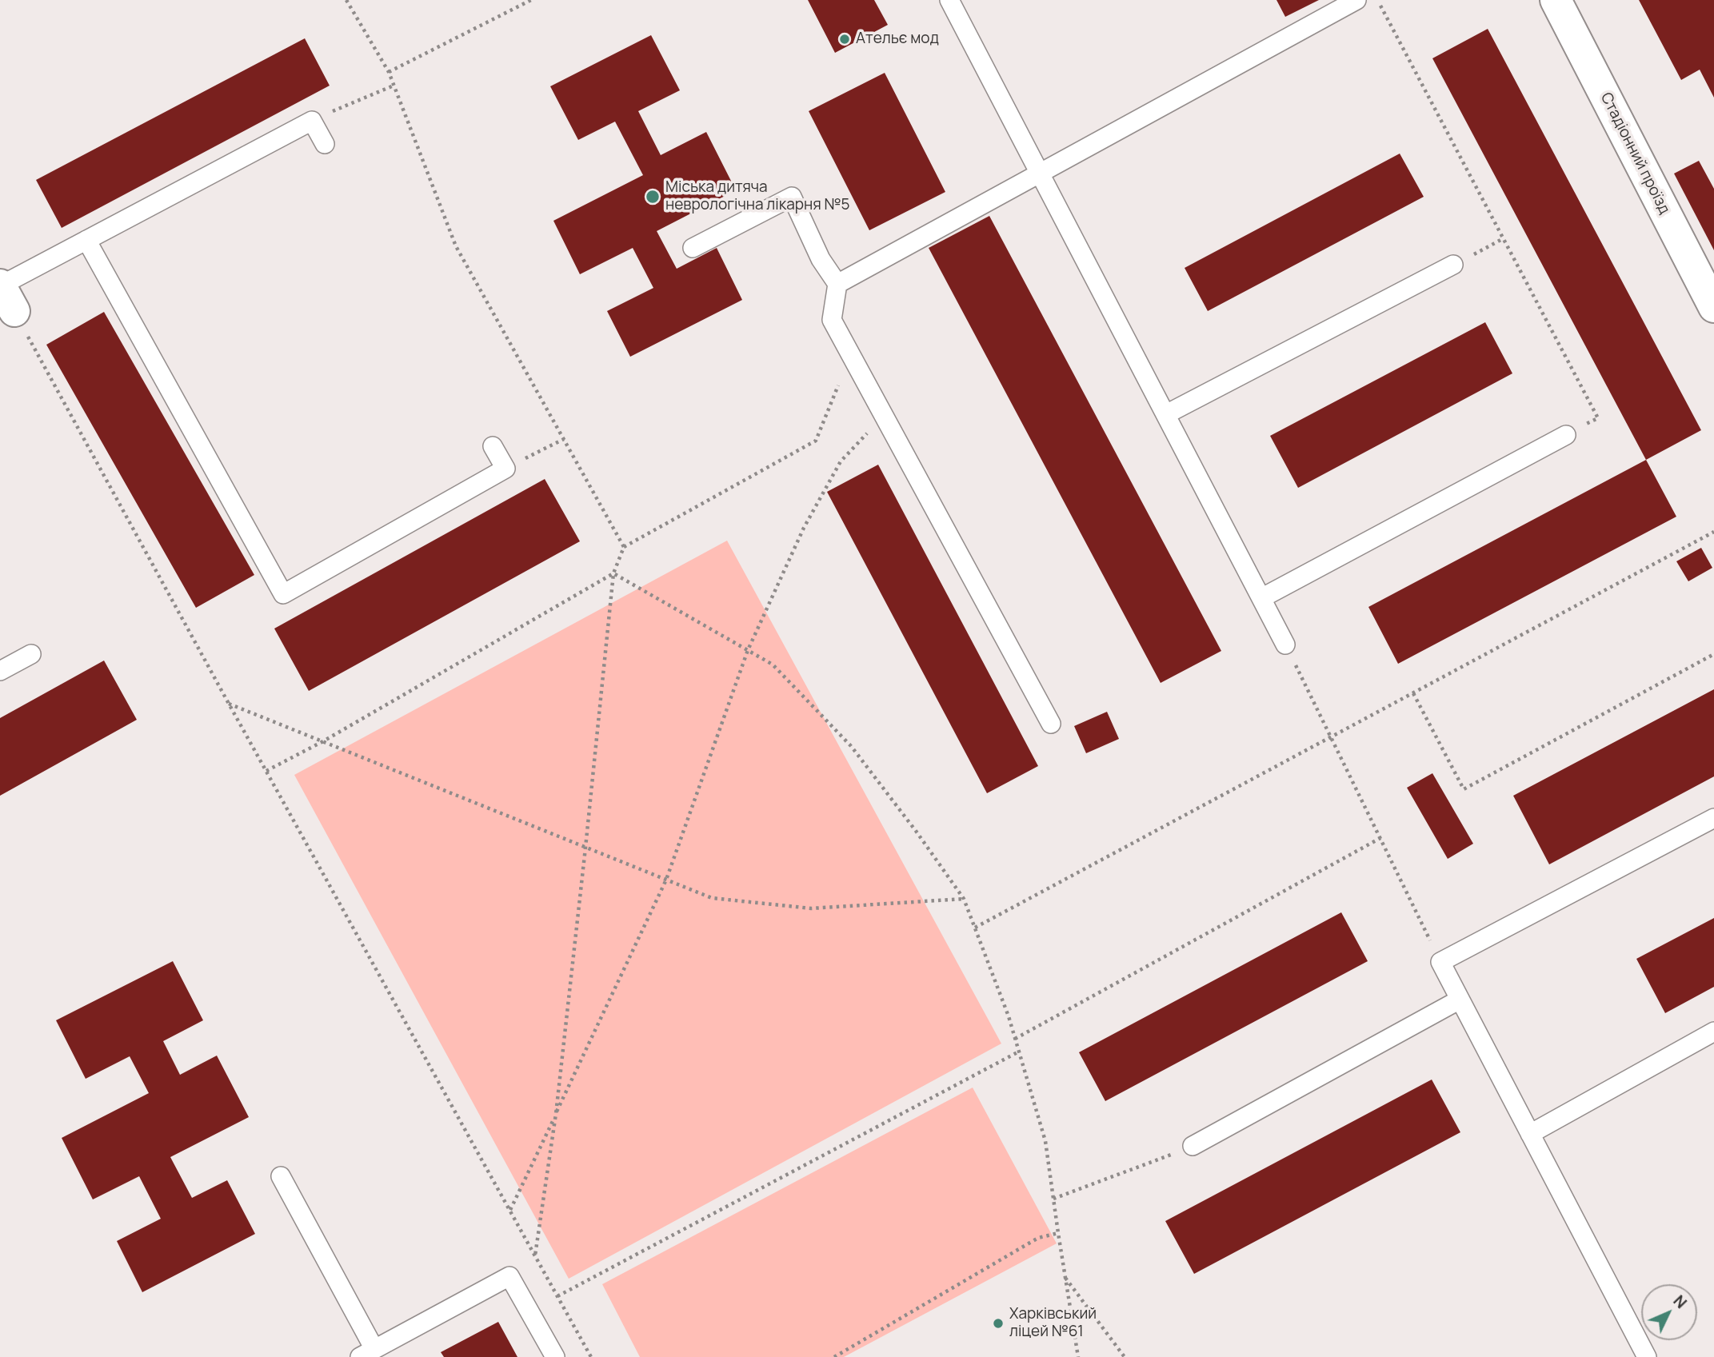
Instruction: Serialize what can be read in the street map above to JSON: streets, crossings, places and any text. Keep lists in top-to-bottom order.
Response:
{
  "streets": {
    "street": ["Стадіонний проїзд"]
  },
  "places": ["Ательє мод", "Міська дитяча неврологічна лікарня №5", "Харківський ліцей №61"],
  "north": "top right"
}
